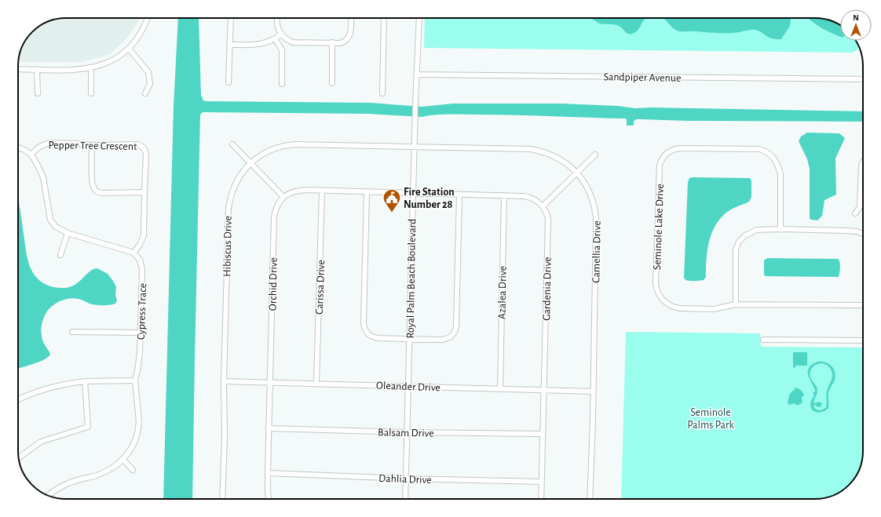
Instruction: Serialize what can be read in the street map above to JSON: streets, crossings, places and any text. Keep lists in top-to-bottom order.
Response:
{
  "streets": {
    "street": [
      "Sandpiper Avenue",
      "Pepper Tree Crescent",
      "Seminole Lake Drive",
      "Hibiscus Drive",
      "Camellia Drive",
      "Royal Palm Beach Boulevard",
      "Orchid Drive",
      "Carissa Drive",
      "Gardenia Drive",
      "Azalea Drive",
      "Cypress Trace",
      "Oleander Drive",
      "Balsam Drive",
      "Dahlia Drive"
    ]
  },
  "crossings": [
    ["Sandpiper Avenue", "Royal Palm Beach Boulevard"],
    ["Pepper Tree Crescent", "Cypress Trace"],
    ["Hibiscus Drive", "Camellia Drive"],
    ["Hibiscus Drive", "Royal Palm Beach Boulevard"],
    ["Hibiscus Drive", "Oleander Drive"],
    ["Camellia Drive", "Royal Palm Beach Boulevard"],
    ["Camellia Drive", "Oleander Drive"],
    ["Royal Palm Beach Boulevard", "Oleander Drive"],
    ["Royal Palm Beach Boulevard", "Balsam Drive"],
    ["Royal Palm Beach Boulevard", "Dahlia Drive"],
    ["Orchid Drive", "Oleander Drive"],
    ["Orchid Drive", "Balsam Drive"],
    ["Orchid Drive", "Dahlia Drive"],
    ["Carissa Drive", "Oleander Drive"],
    ["Gardenia Drive", "Oleander Drive"],
    ["Gardenia Drive", "Balsam Drive"],
    ["Gardenia Drive", "Dahlia Drive"],
    ["Azalea Drive", "Oleander Drive"]
  ],
  "parks": ["Seminole Palms Park"],
  "places": {
    "public building": ["Fire Station Number 28"]
  },
  "north": "top"
}
